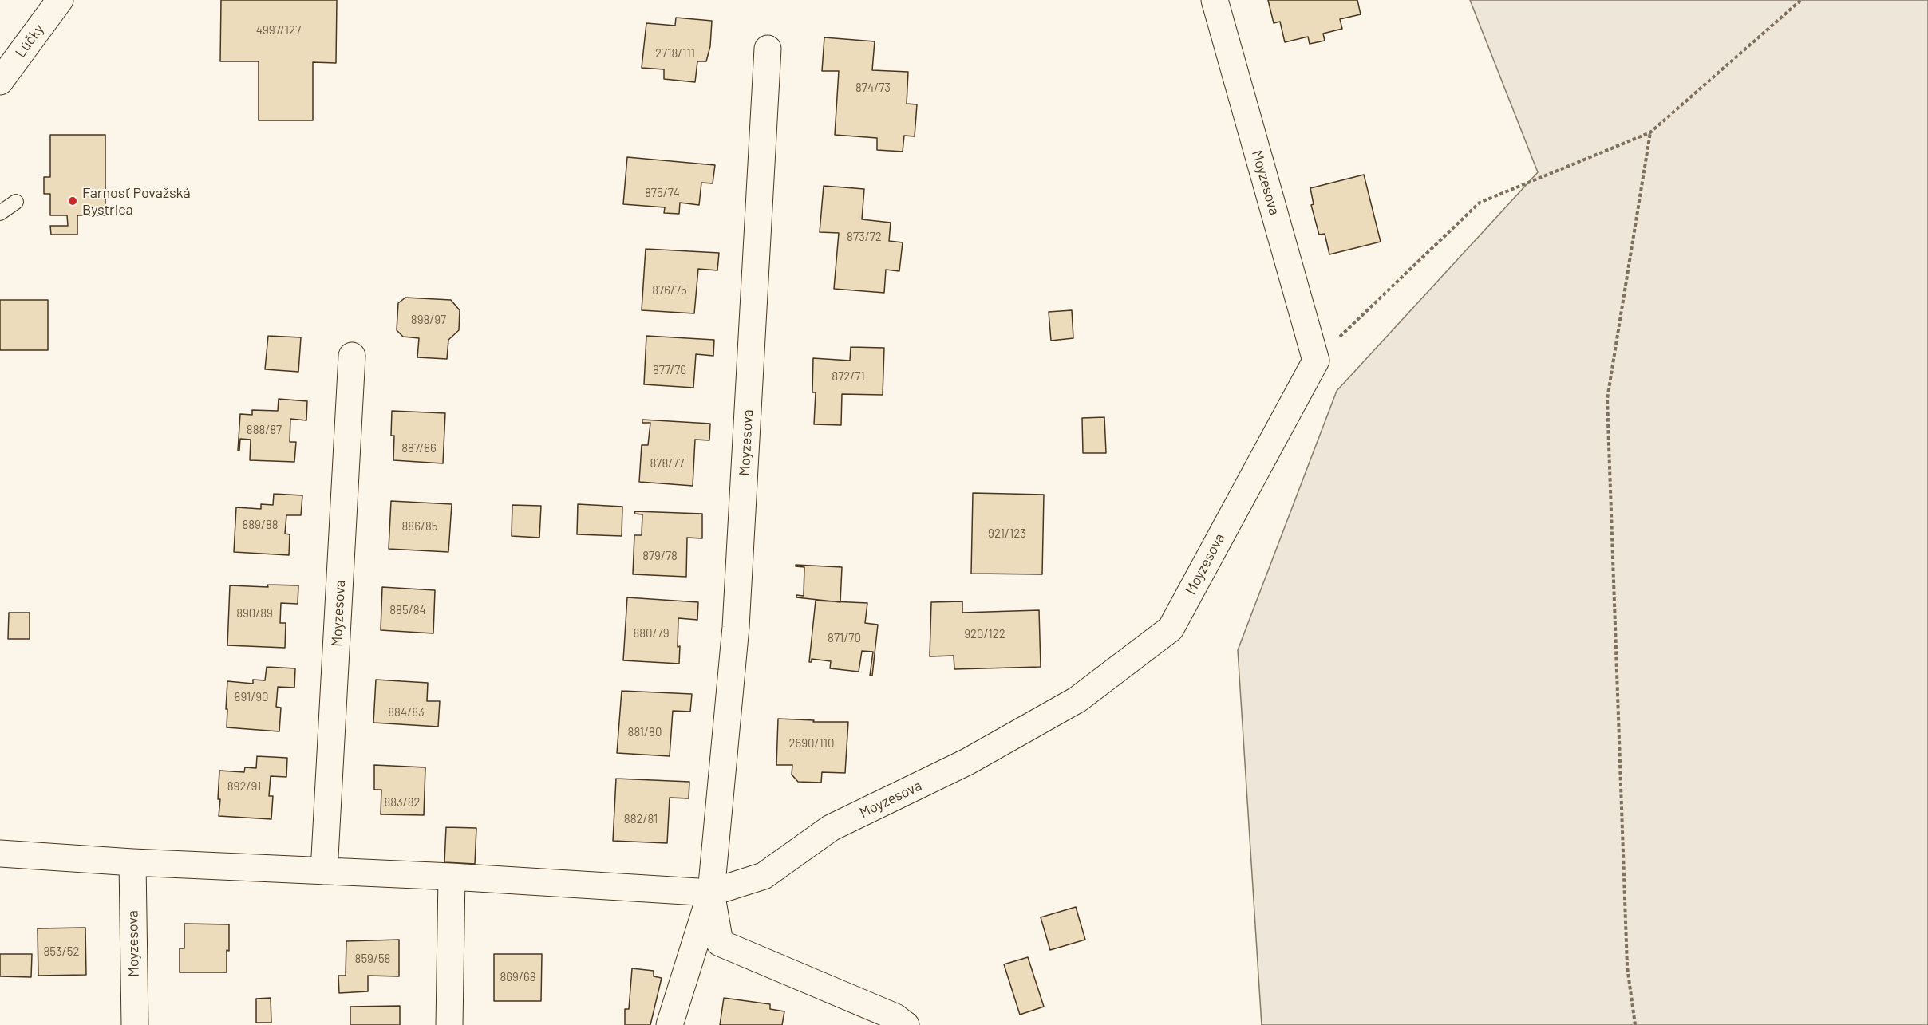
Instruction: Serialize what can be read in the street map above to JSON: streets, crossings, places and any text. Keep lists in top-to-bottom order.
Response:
{
  "streets": {
    "street": ["Lúčky", "Moyzesova"]
  },
  "places": ["Farnosť Považská Bystrica"],
  "house_numbers": [
    "4997/127",
    "2718/111",
    "874/73",
    "875/74",
    "873/72",
    "876/75",
    "898/97",
    "877/76",
    "872/71",
    "888/87",
    "887/86",
    "878/77",
    "889/88",
    "886/85",
    "921/123",
    "879/78",
    "885/84",
    "890/89",
    "880/79",
    "920/122",
    "871/70",
    "891/90",
    "884/83",
    "881/80",
    "2690/110",
    "892/91",
    "883/82",
    "882/81",
    "853/52",
    "859/58",
    "869/68"
  ]
}
